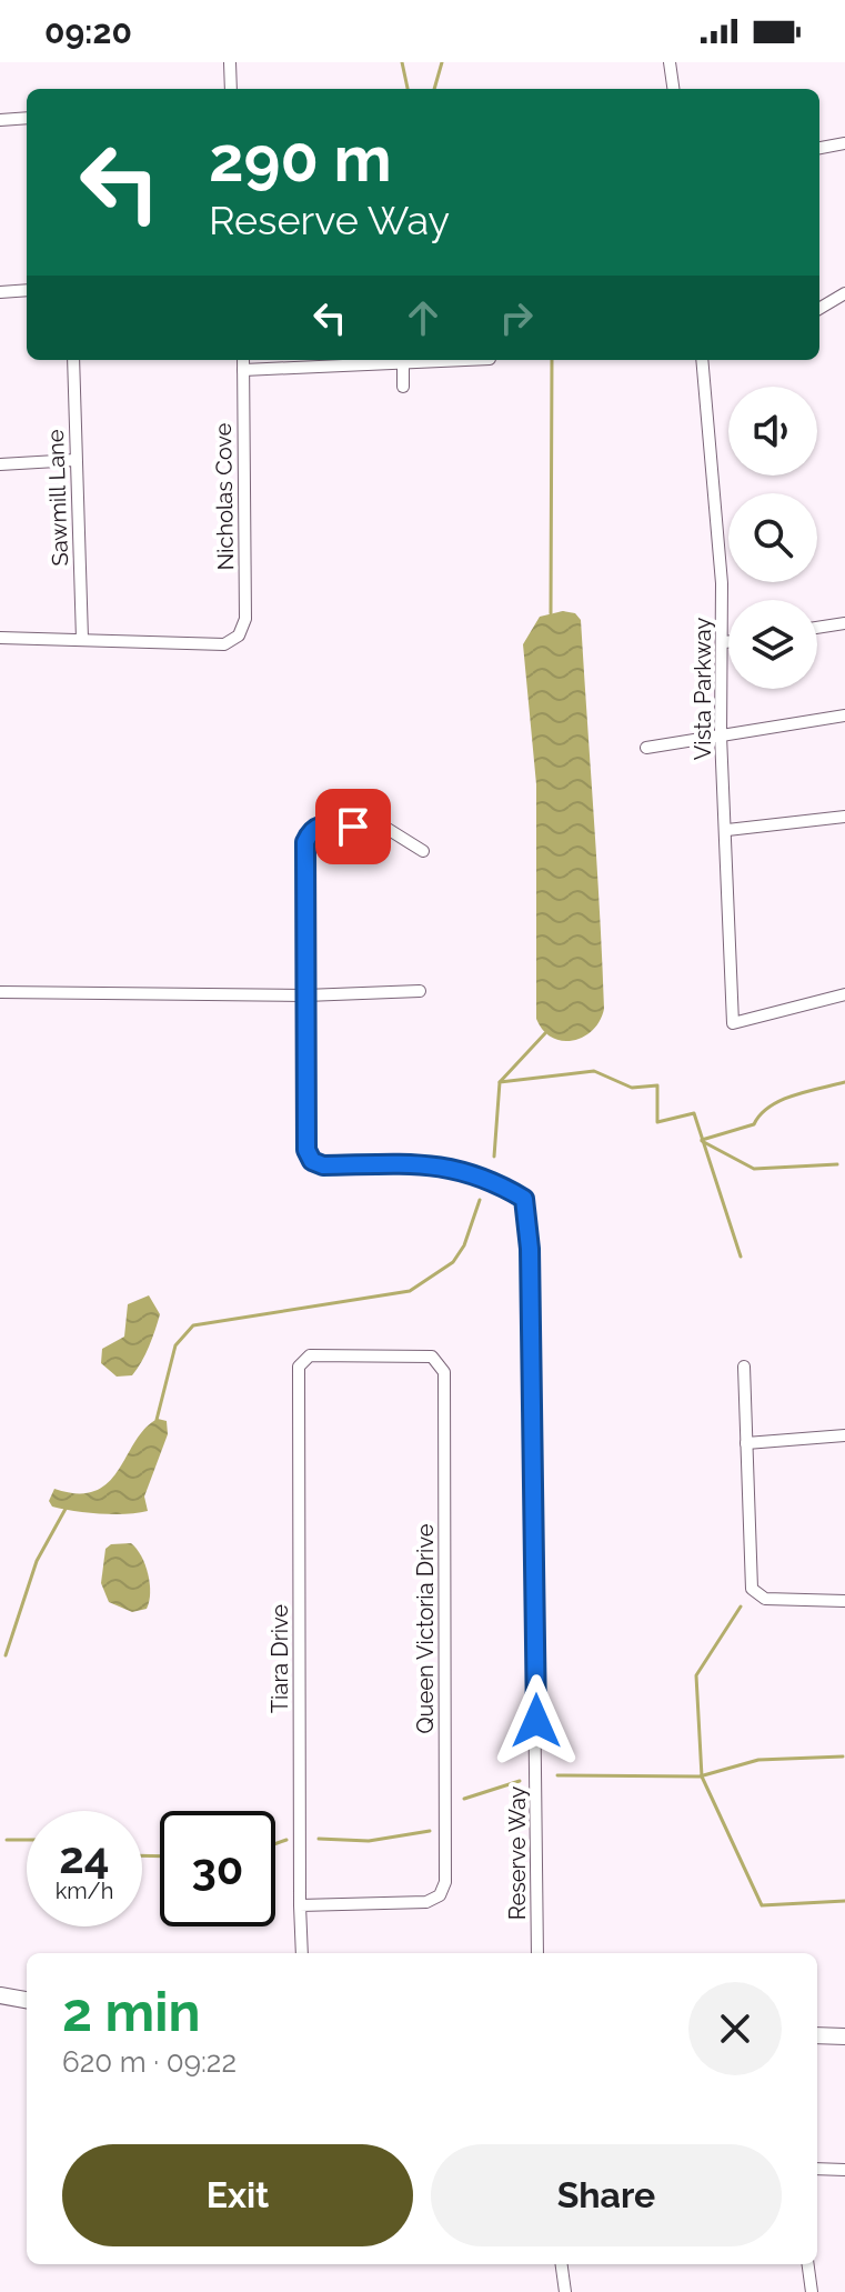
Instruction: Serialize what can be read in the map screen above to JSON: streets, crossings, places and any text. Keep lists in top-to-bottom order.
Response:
{
  "streets": {
    "street": [
      "Nicholas Cove",
      "Sawmill Lane",
      "Vista Parkway",
      "Queen Victoria Drive",
      "Tiara Drive",
      "Reserve Way"
    ]
  },
  "crossings": [
    ["Nicholas Cove", "Sawmill Lane"],
    ["Queen Victoria Drive", "Tiara Drive"]
  ],
  "page": {
    "status": "09:20",
    "turn": ["290 m", "Reserve Way"],
    "speed": "24 km/h",
    "limit": "30",
    "heading": ["2 min", "620 m · 09:22"],
    "buttons": ["Exit", "Share"]
  }
}
